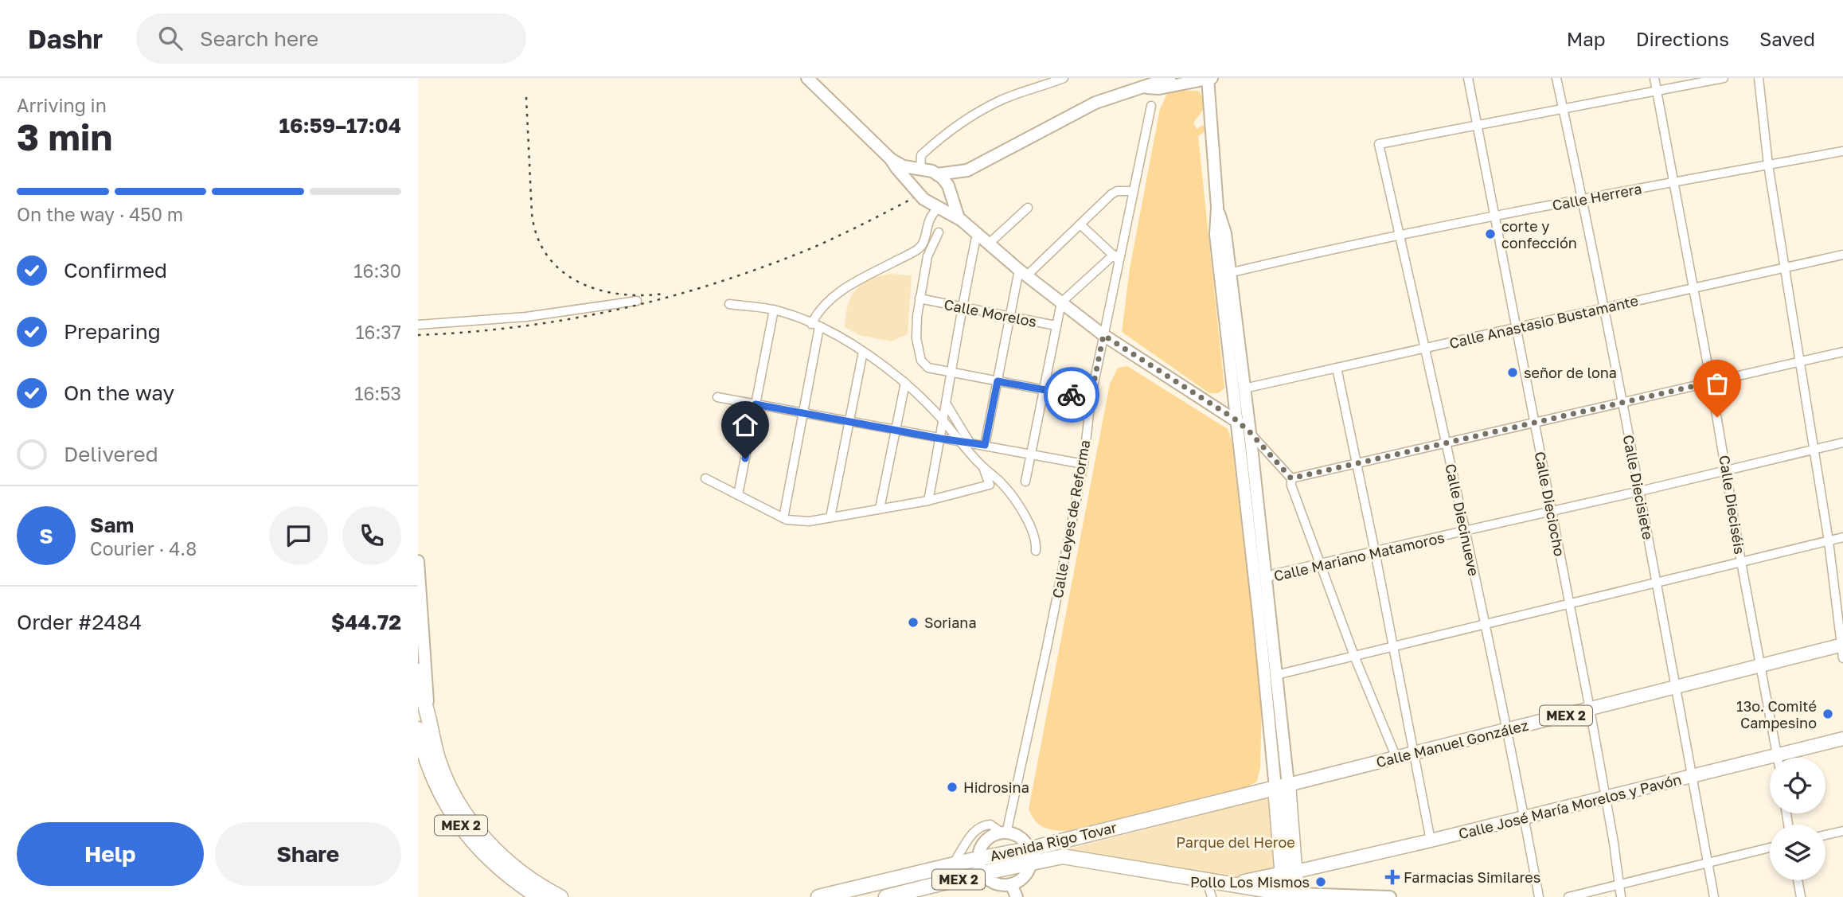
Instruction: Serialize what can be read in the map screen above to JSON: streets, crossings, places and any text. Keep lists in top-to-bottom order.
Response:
{
  "streets": {
    "highway": ["MEX 2", "Avenida Rigo Tovar"],
    "main road": ["Calle Manuel González", "Calle José María Morelos y Pavón"],
    "street": [
      "Calle Herrera",
      "Calle Morelos",
      "Calle Anastasio Bustamante",
      "Calle Diecisiete",
      "Calle Dieciocho",
      "Calle Dieciséis",
      "Calle Leyes de Reforma",
      "Calle Diecinueve",
      "Calle Mariano Matamoros"
    ]
  },
  "crossings": [
    ["Calle Herrera", "Calle Diecisiete"],
    ["Calle Herrera", "Calle Dieciocho"],
    ["Calle Herrera", "Calle Dieciséis"],
    ["Calle Herrera", "Calle Diecinueve"],
    ["Calle Anastasio Bustamante", "Calle Diecisiete"],
    ["Calle Anastasio Bustamante", "Calle Dieciocho"],
    ["Calle Anastasio Bustamante", "Calle Dieciséis"],
    ["Calle Anastasio Bustamante", "Calle Diecinueve"],
    ["Calle Diecisiete", "Calle Mariano Matamoros"],
    ["Calle Diecisiete", "Calle Manuel González"],
    ["Calle Diecisiete", "Calle José María Morelos y Pavón"],
    ["Calle Dieciocho", "Calle Diecinueve"],
    ["Calle Dieciocho", "Calle Mariano Matamoros"],
    ["Calle Dieciocho", "Calle Manuel González"],
    ["Calle Dieciocho", "Calle José María Morelos y Pavón"],
    ["Calle Dieciséis", "Calle Mariano Matamoros"],
    ["Calle Dieciséis", "Calle Manuel González"],
    ["Calle Diecinueve", "Calle Mariano Matamoros"],
    ["Calle Diecinueve", "Calle Manuel González"],
    ["Calle Diecinueve", "Calle José María Morelos y Pavón"],
    ["MEX 2", "Calle José María Morelos y Pavón"],
    ["MEX 2", "Avenida Rigo Tovar"],
    ["Calle Manuel González", "Avenida Rigo Tovar"]
  ],
  "parks": ["Parque del Heroe"],
  "places": {
    "other": [
      "corte y confección",
      "señor de lona",
      "Soriana",
      "13o. Comité Campesino",
      "Hidrosina",
      "Pollo Los Mismos"
    ],
    "health": ["Farmacias Similares"]
  },
  "page": {
    "header": "Dashr",
    "search": "Search here",
    "nav": ["Map", "Directions", "Saved"],
    "heading": ["3 min", "Arriving in", "16:59–17:04"],
    "panel": [
      "Sam",
      "Courier · 4.8",
      "Order #2484",
      "$44.72"
    ],
    "bar": "On the way · 450 m",
    "list": [
      ["Confirmed", "16:30"],
      ["Preparing", "16:37"],
      ["On the way", "16:53"],
      "Delivered"
    ],
    "round": "S",
    "buttons": ["Help", "Share"]
  }
}
